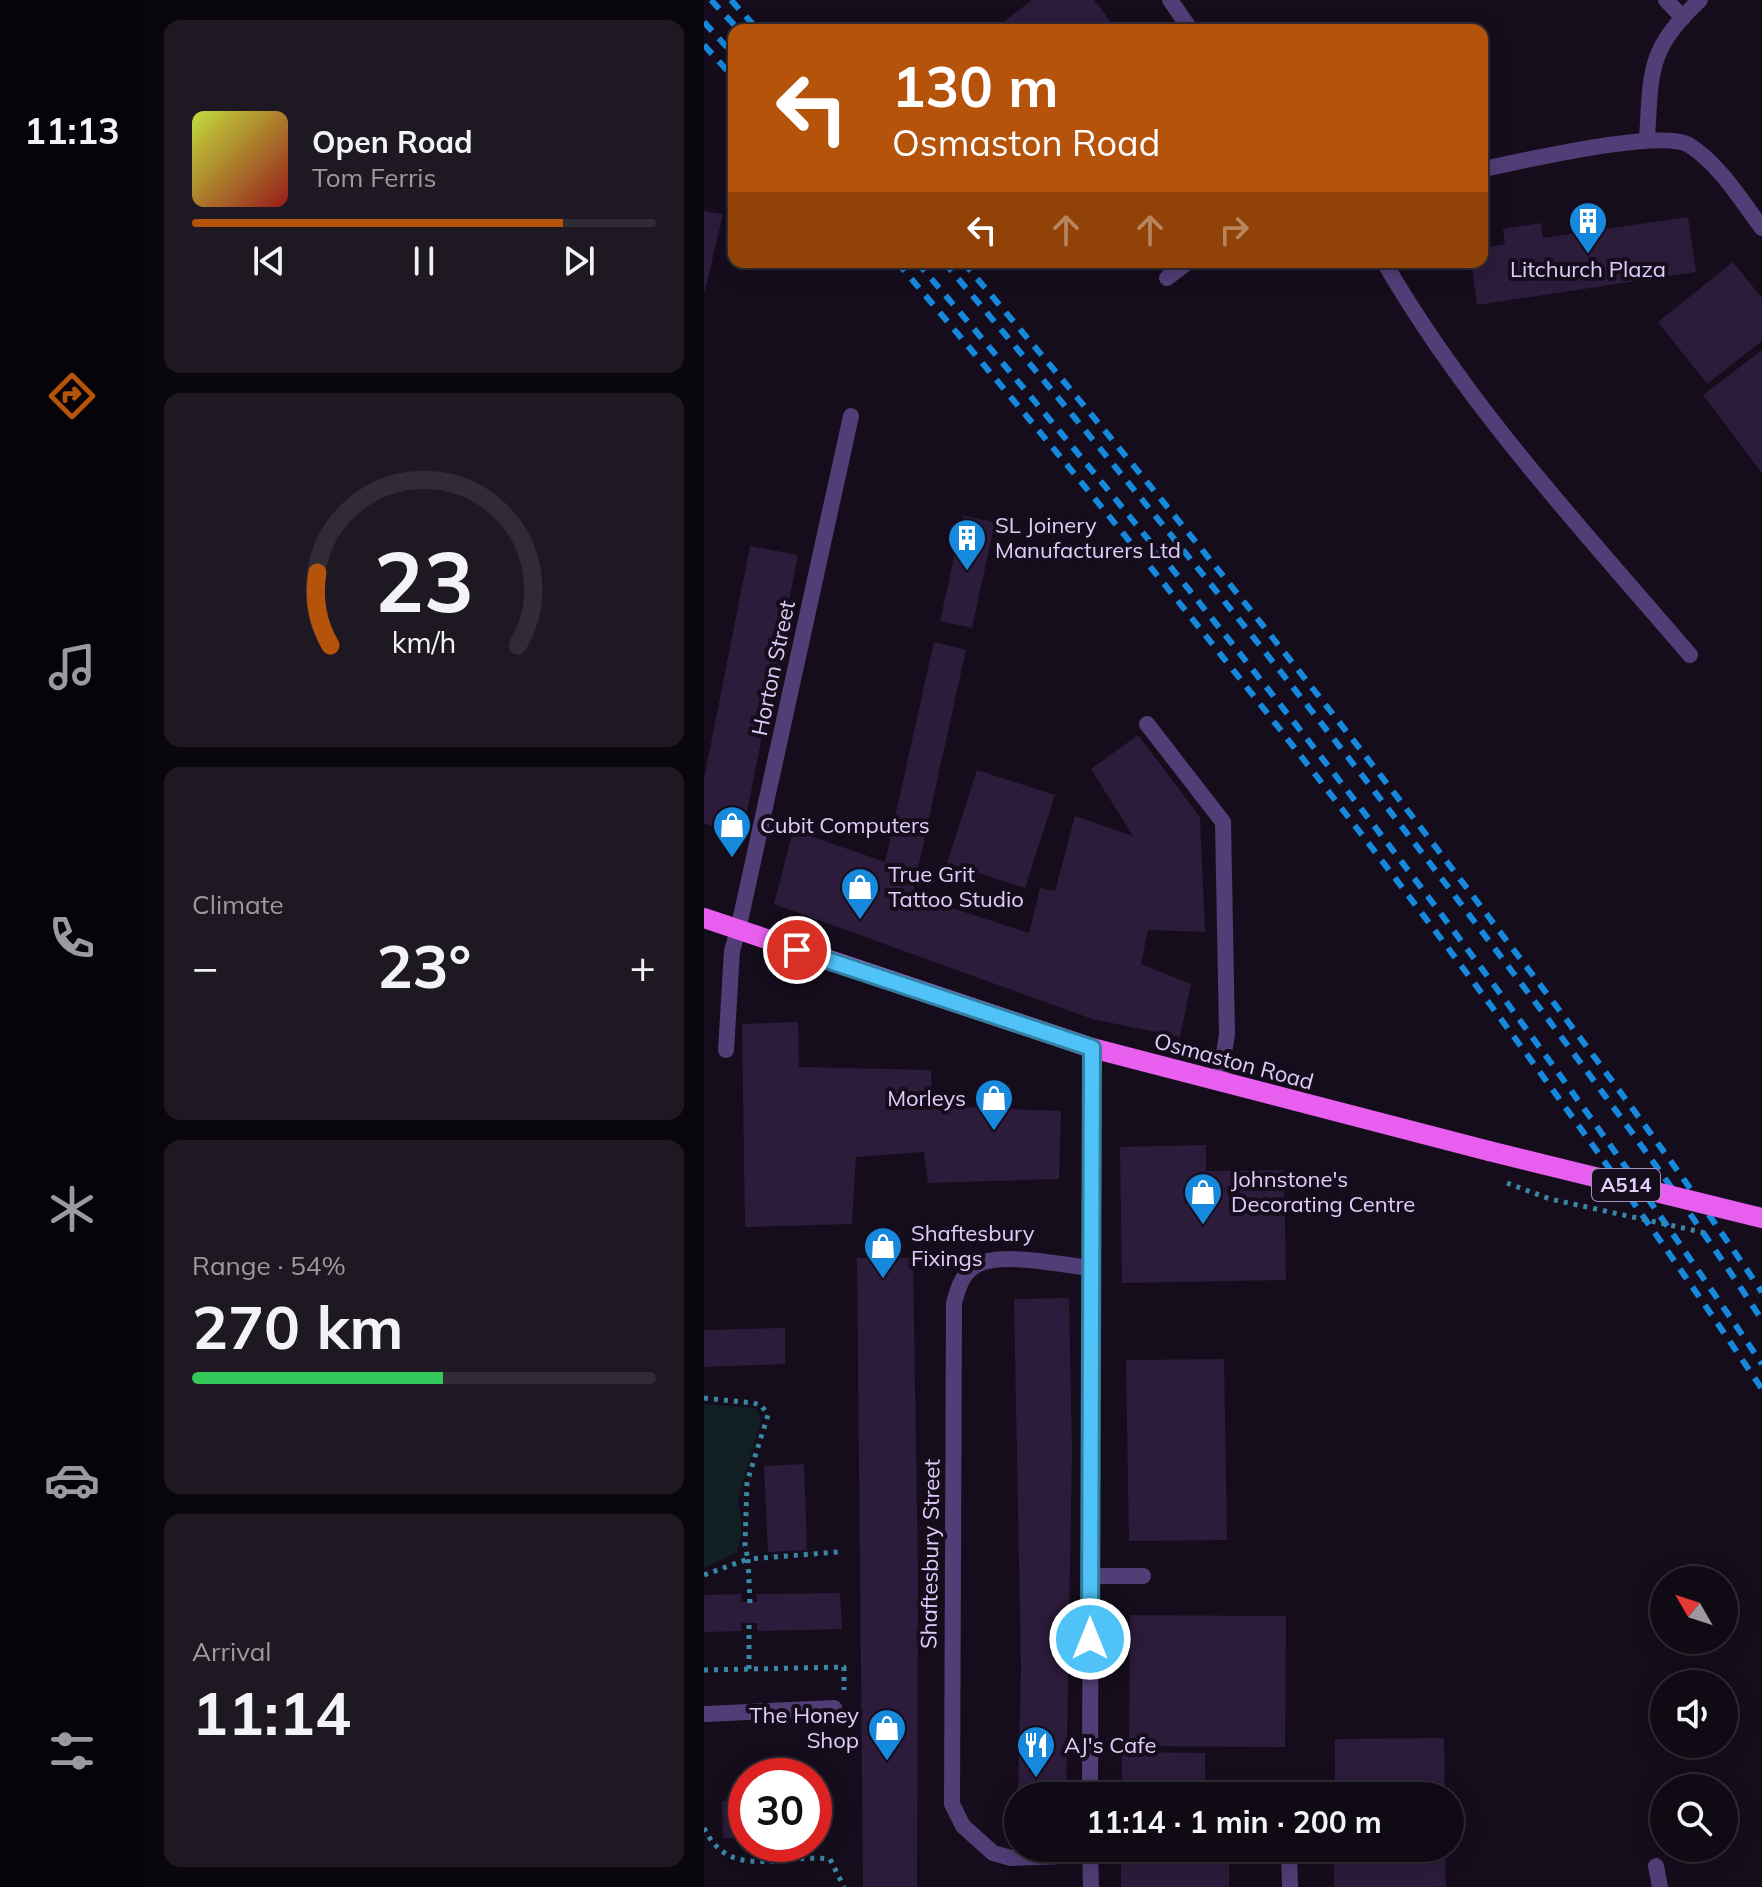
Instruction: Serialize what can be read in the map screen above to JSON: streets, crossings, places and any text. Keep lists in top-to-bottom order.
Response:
{
  "streets": {
    "main road": ["Osmaston Road", "A514"],
    "street": ["Horton Street", "Shaftesbury Street"]
  },
  "crossings": [
    ["Horton Street", "Osmaston Road"]
  ],
  "places": {
    "building": ["Litchurch Plaza", "SL Joinery Manufacturers Ltd"],
    "shop": [
      "Cubit Computers",
      "True Grit Tattoo Studio",
      "Morleys",
      "Johnstone's Decorating Centre",
      "Shaftesbury Fixings",
      "The Honey Shop"
    ],
    "restaurant": ["AJ's Cafe"]
  },
  "north": "top left",
  "page": {
    "tabs": "11:13",
    "turn": ["130 m", "Osmaston Road"],
    "song": ["Open Road", "Tom Ferris"],
    "tile": [
      "Climate",
      ["Range · 54%", "270 km"],
      ["Arrival", "11:14"]
    ],
    "heat": ["−", "23°", "+"],
    "limit": "30",
    "trip": "11:14 · 1 min · 200 m",
    "gauge": ["23", "km/h"]
  }
}
